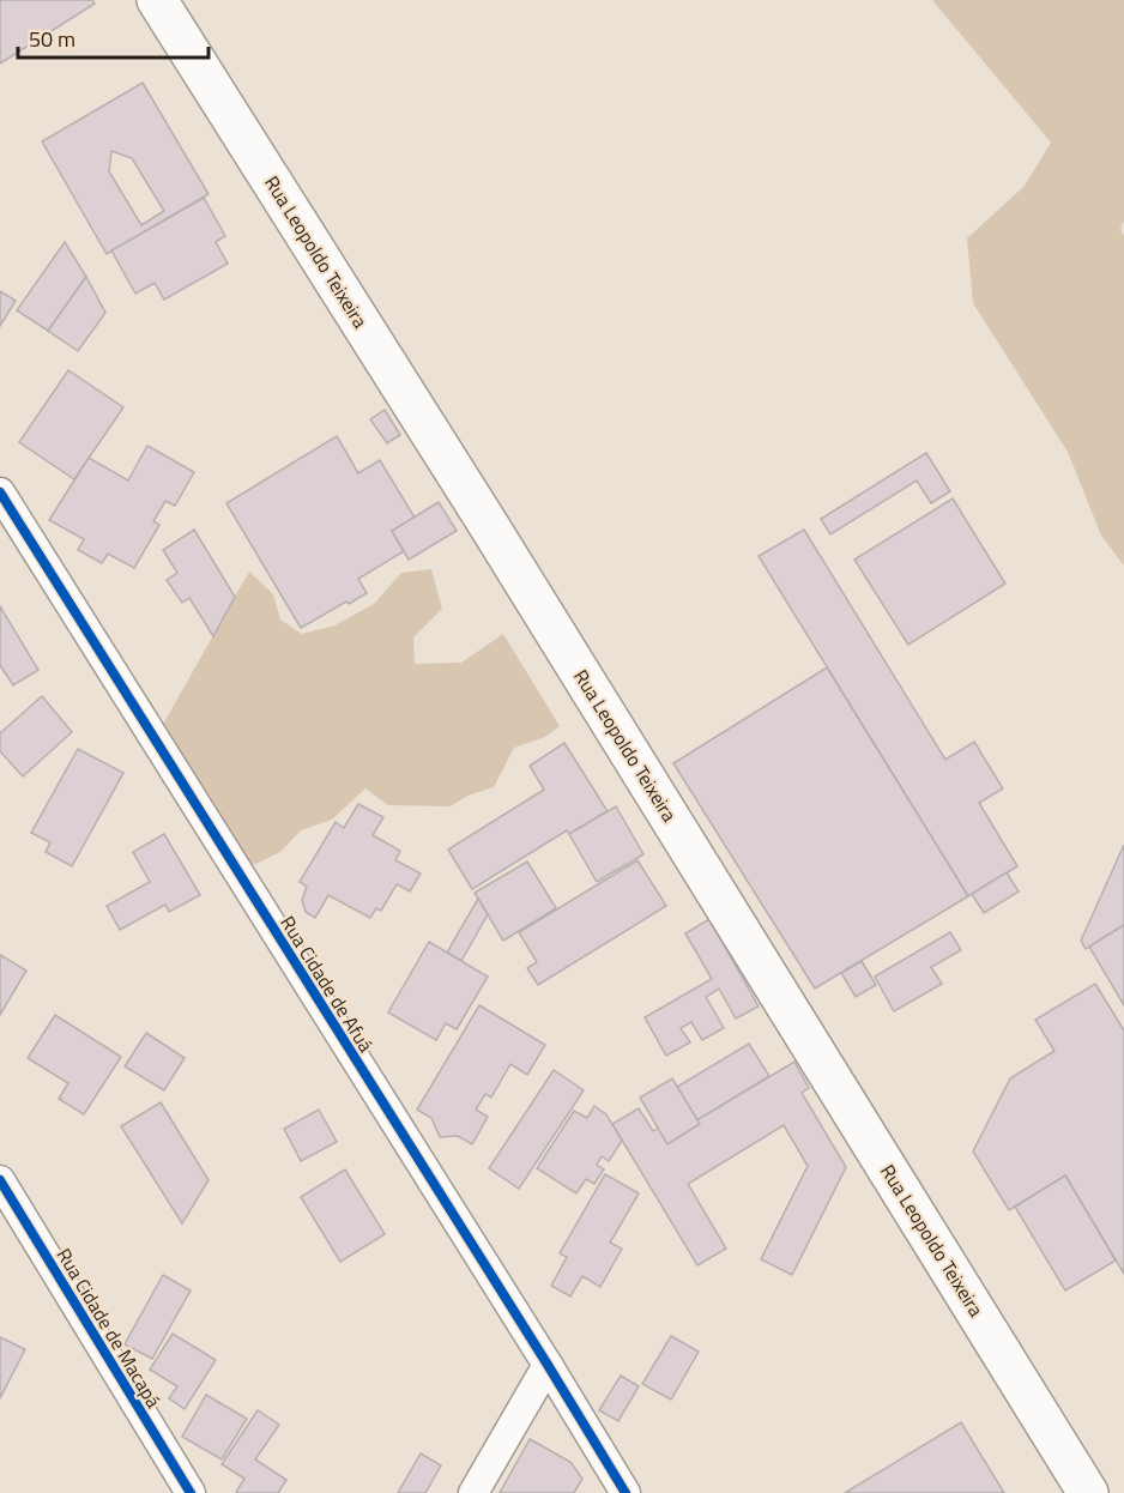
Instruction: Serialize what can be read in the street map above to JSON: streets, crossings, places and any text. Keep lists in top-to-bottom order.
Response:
{
  "streets": {
    "main road": ["Rua Leopoldo Teixeira"],
    "street": ["Rua Cidade de Afuá", "Rua Cidade de Macapá"]
  },
  "scale_bar": "50 m"
}
